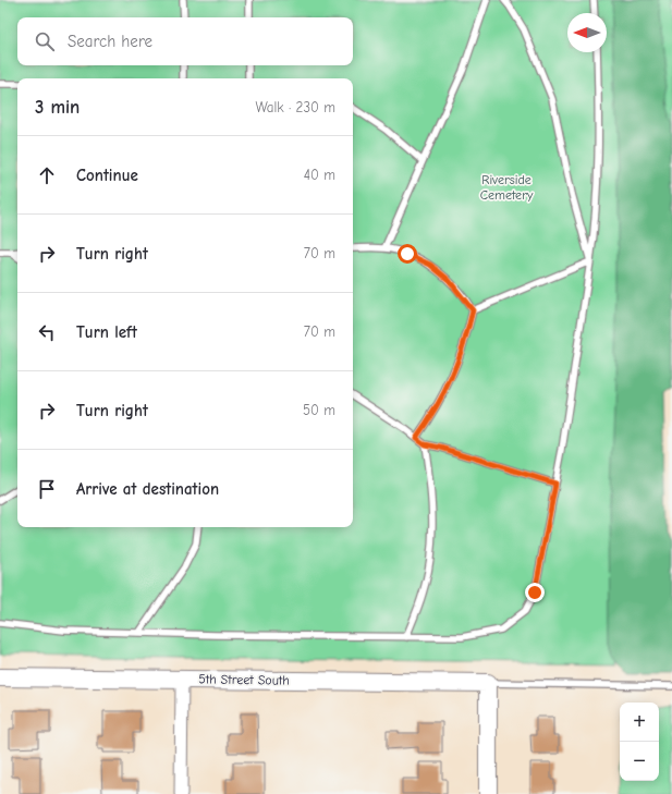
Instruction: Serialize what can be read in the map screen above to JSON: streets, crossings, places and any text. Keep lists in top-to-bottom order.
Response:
{
  "streets": {
    "street": ["5th Street South"]
  },
  "parks": ["Riverside Cemetery"],
  "north": "left",
  "page": {
    "search": "Search here",
    "heading": ["3 min", "Walk · 230 m"],
    "list": [
      ["Continue", "40 m"],
      ["Turn right", "70 m"],
      ["Turn left", "70 m"],
      ["Turn right", "50 m"],
      "Arrive at destination"
    ],
    "map_buttons": ["+", "−"]
  }
}
